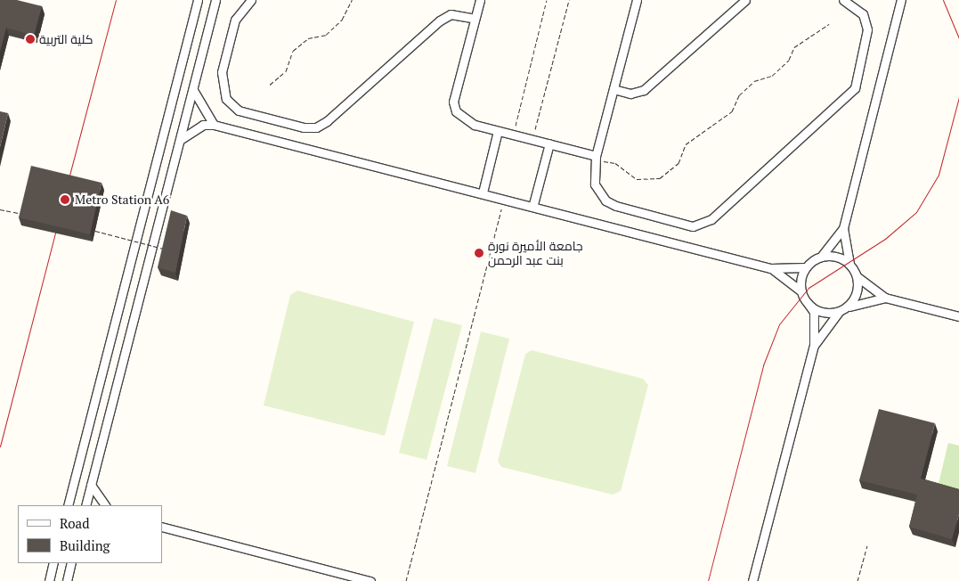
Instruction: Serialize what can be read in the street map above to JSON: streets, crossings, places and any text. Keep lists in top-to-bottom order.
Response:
{
  "places": ["كلية التربية", "Metro Station A6", "جامعة الأميرة نورة بنت عبد الرحمن"],
  "legend": ["Road", "Building"]
}
